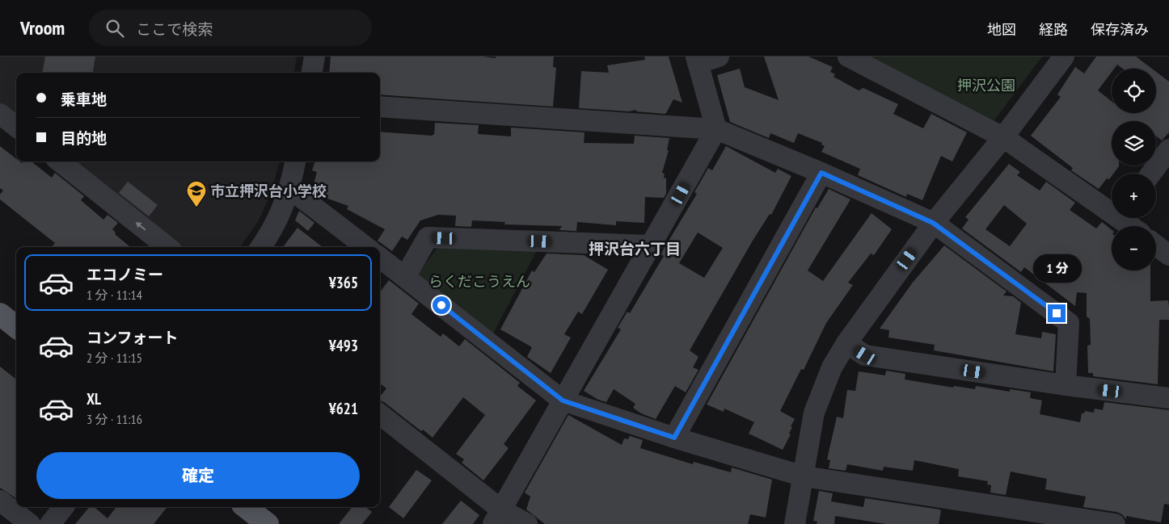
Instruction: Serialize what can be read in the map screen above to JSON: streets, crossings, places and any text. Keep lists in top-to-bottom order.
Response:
{
  "districts": ["押沢台六丁目"],
  "parks": ["押沢公園", "らくだこうえん"],
  "places": {
    "school or university": ["市立押沢台小学校"]
  },
  "page": {
    "header": "Vroom",
    "search": "ここで検索",
    "nav": ["地図", "経路", "保存済み"],
    "map_buttons": ["+", "−"],
    "banner": ["乗車地", "目的地"],
    "bubble": "1 分",
    "list": [
      {
        "name": "エコノミー",
        "note": "1 分 · 11:14",
        "value": "¥365"
      },
      {
        "name": "コンフォート",
        "note": "2 分 · 11:15",
        "value": "¥493"
      },
      {
        "name": "XL",
        "note": "3 分 · 11:16",
        "value": "¥621"
      }
    ],
    "buttons": "確定"
  }
}
